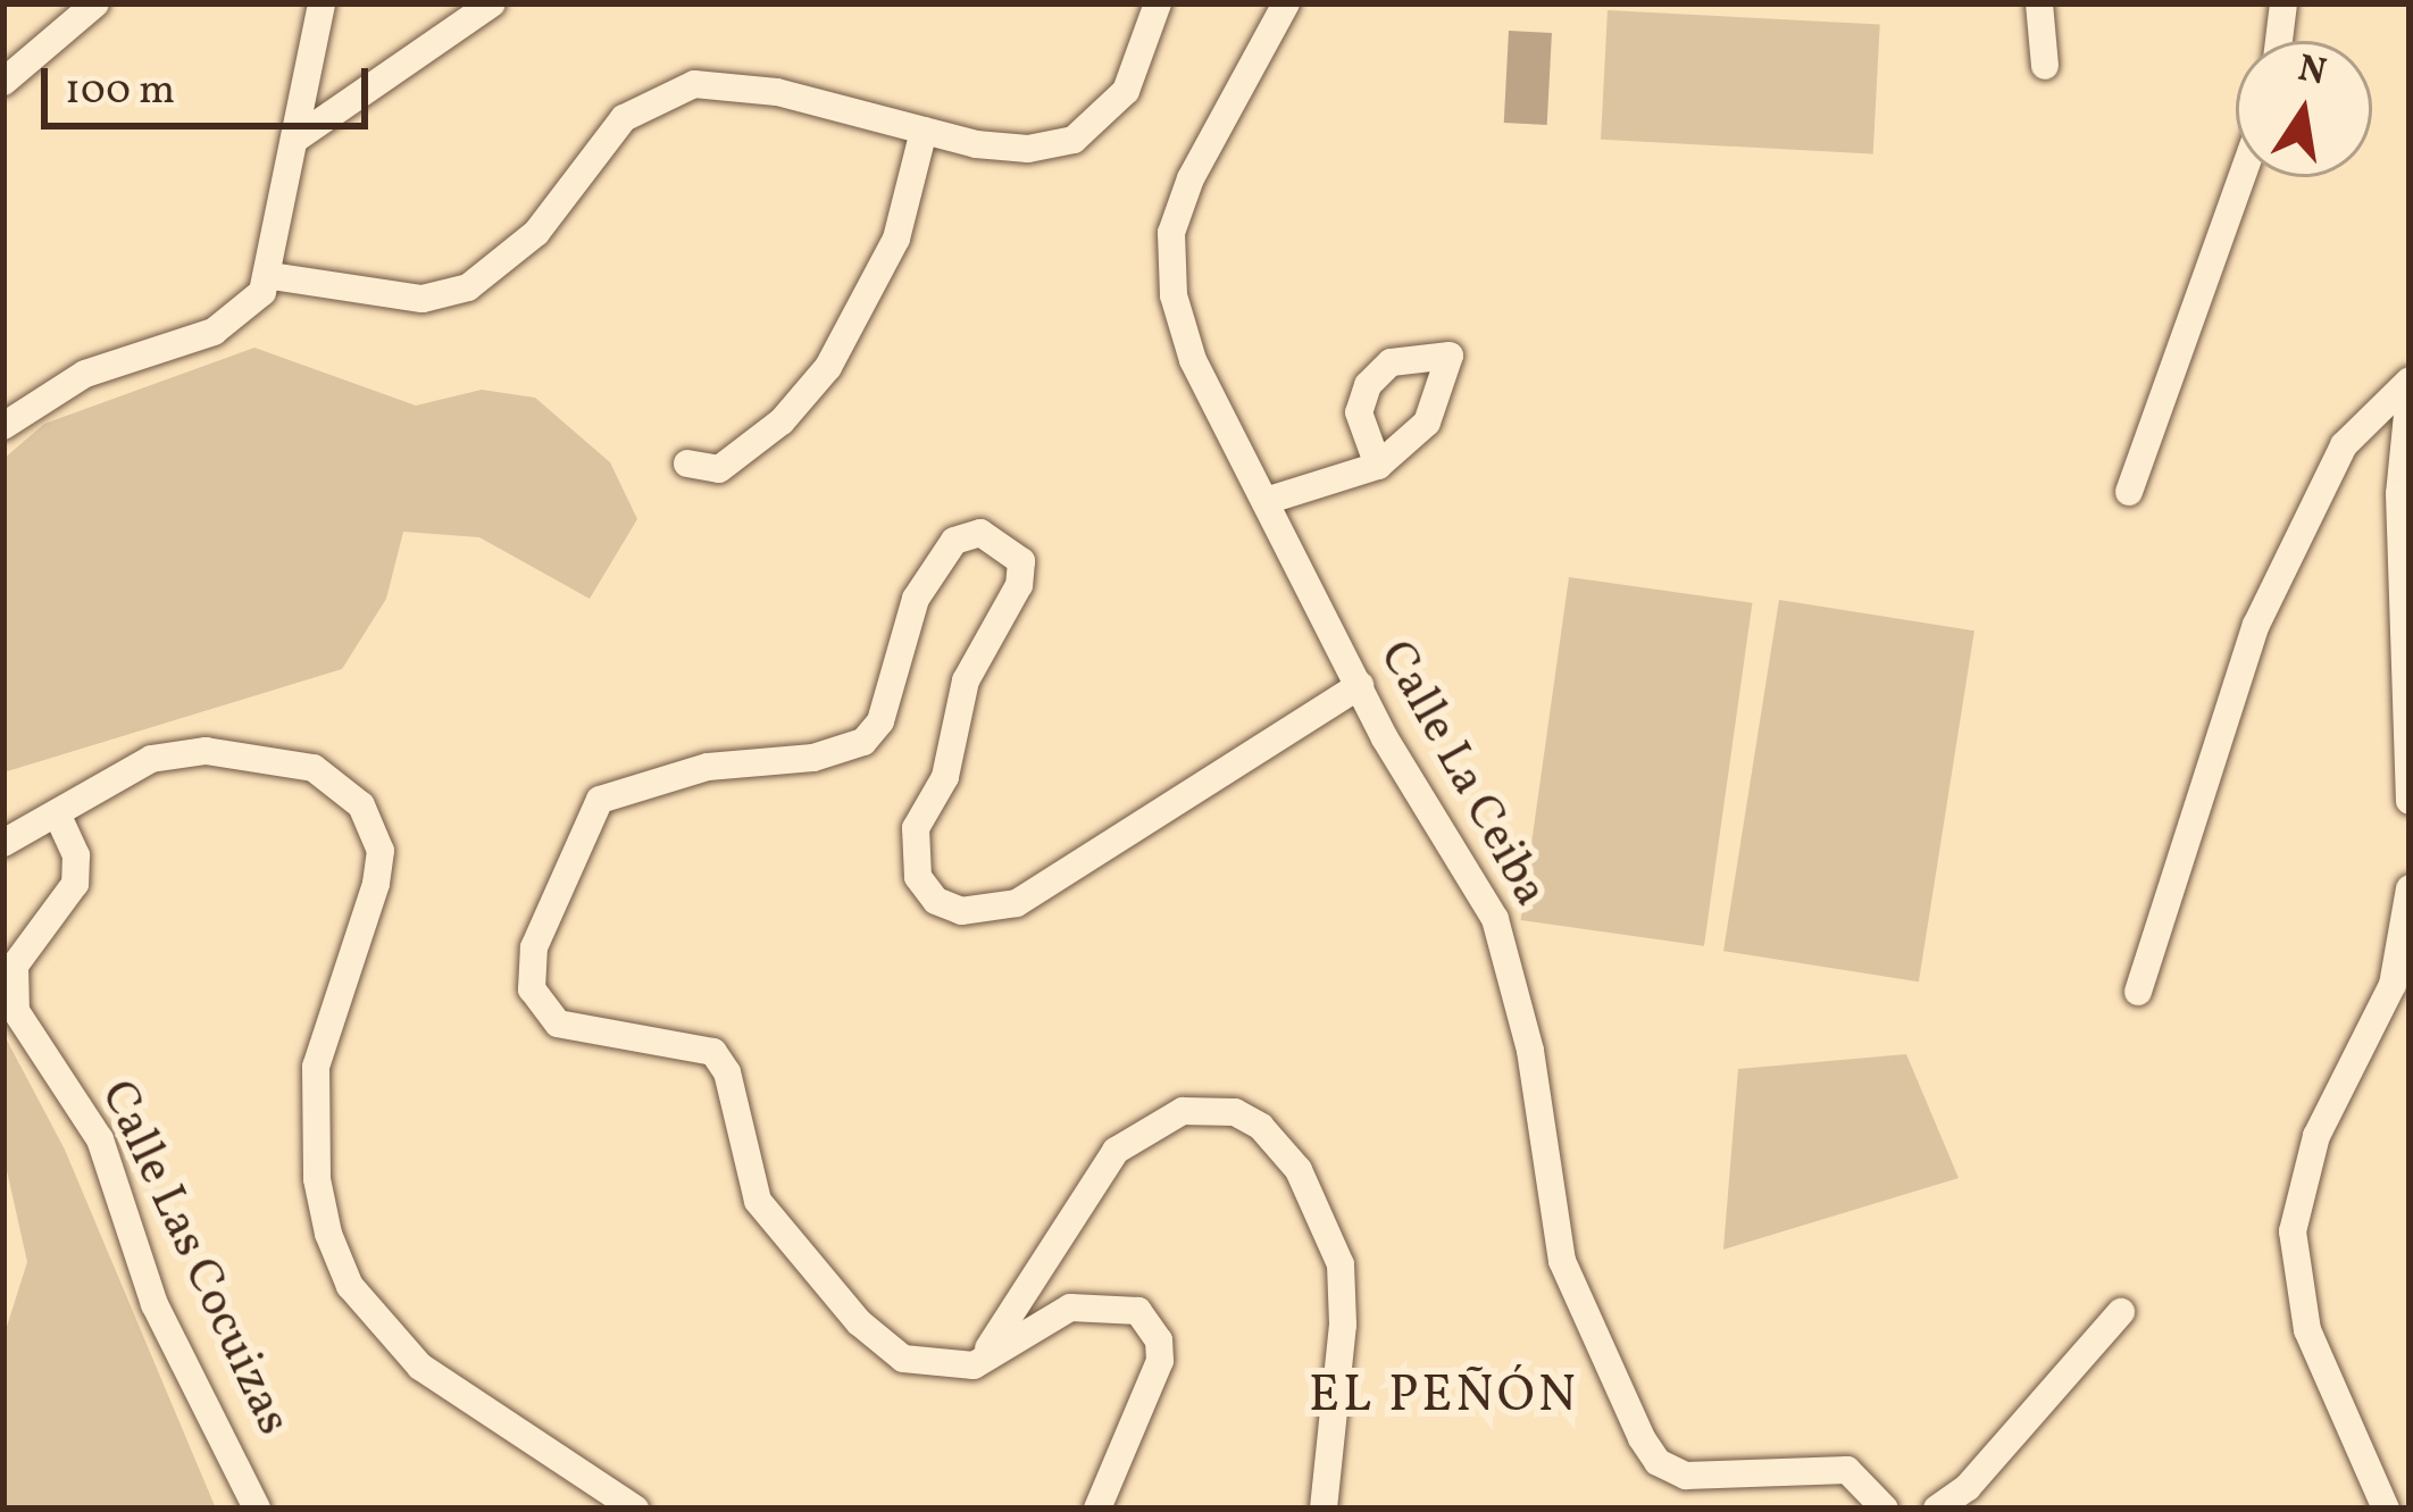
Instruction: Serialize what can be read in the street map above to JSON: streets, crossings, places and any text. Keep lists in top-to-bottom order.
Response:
{
  "streets": {
    "street": ["Calle La Ceiba", "Calle Las Cocuizas"]
  },
  "districts": ["EL PEÑÓN"],
  "scale_bar": "100 m",
  "north": "top"
}
